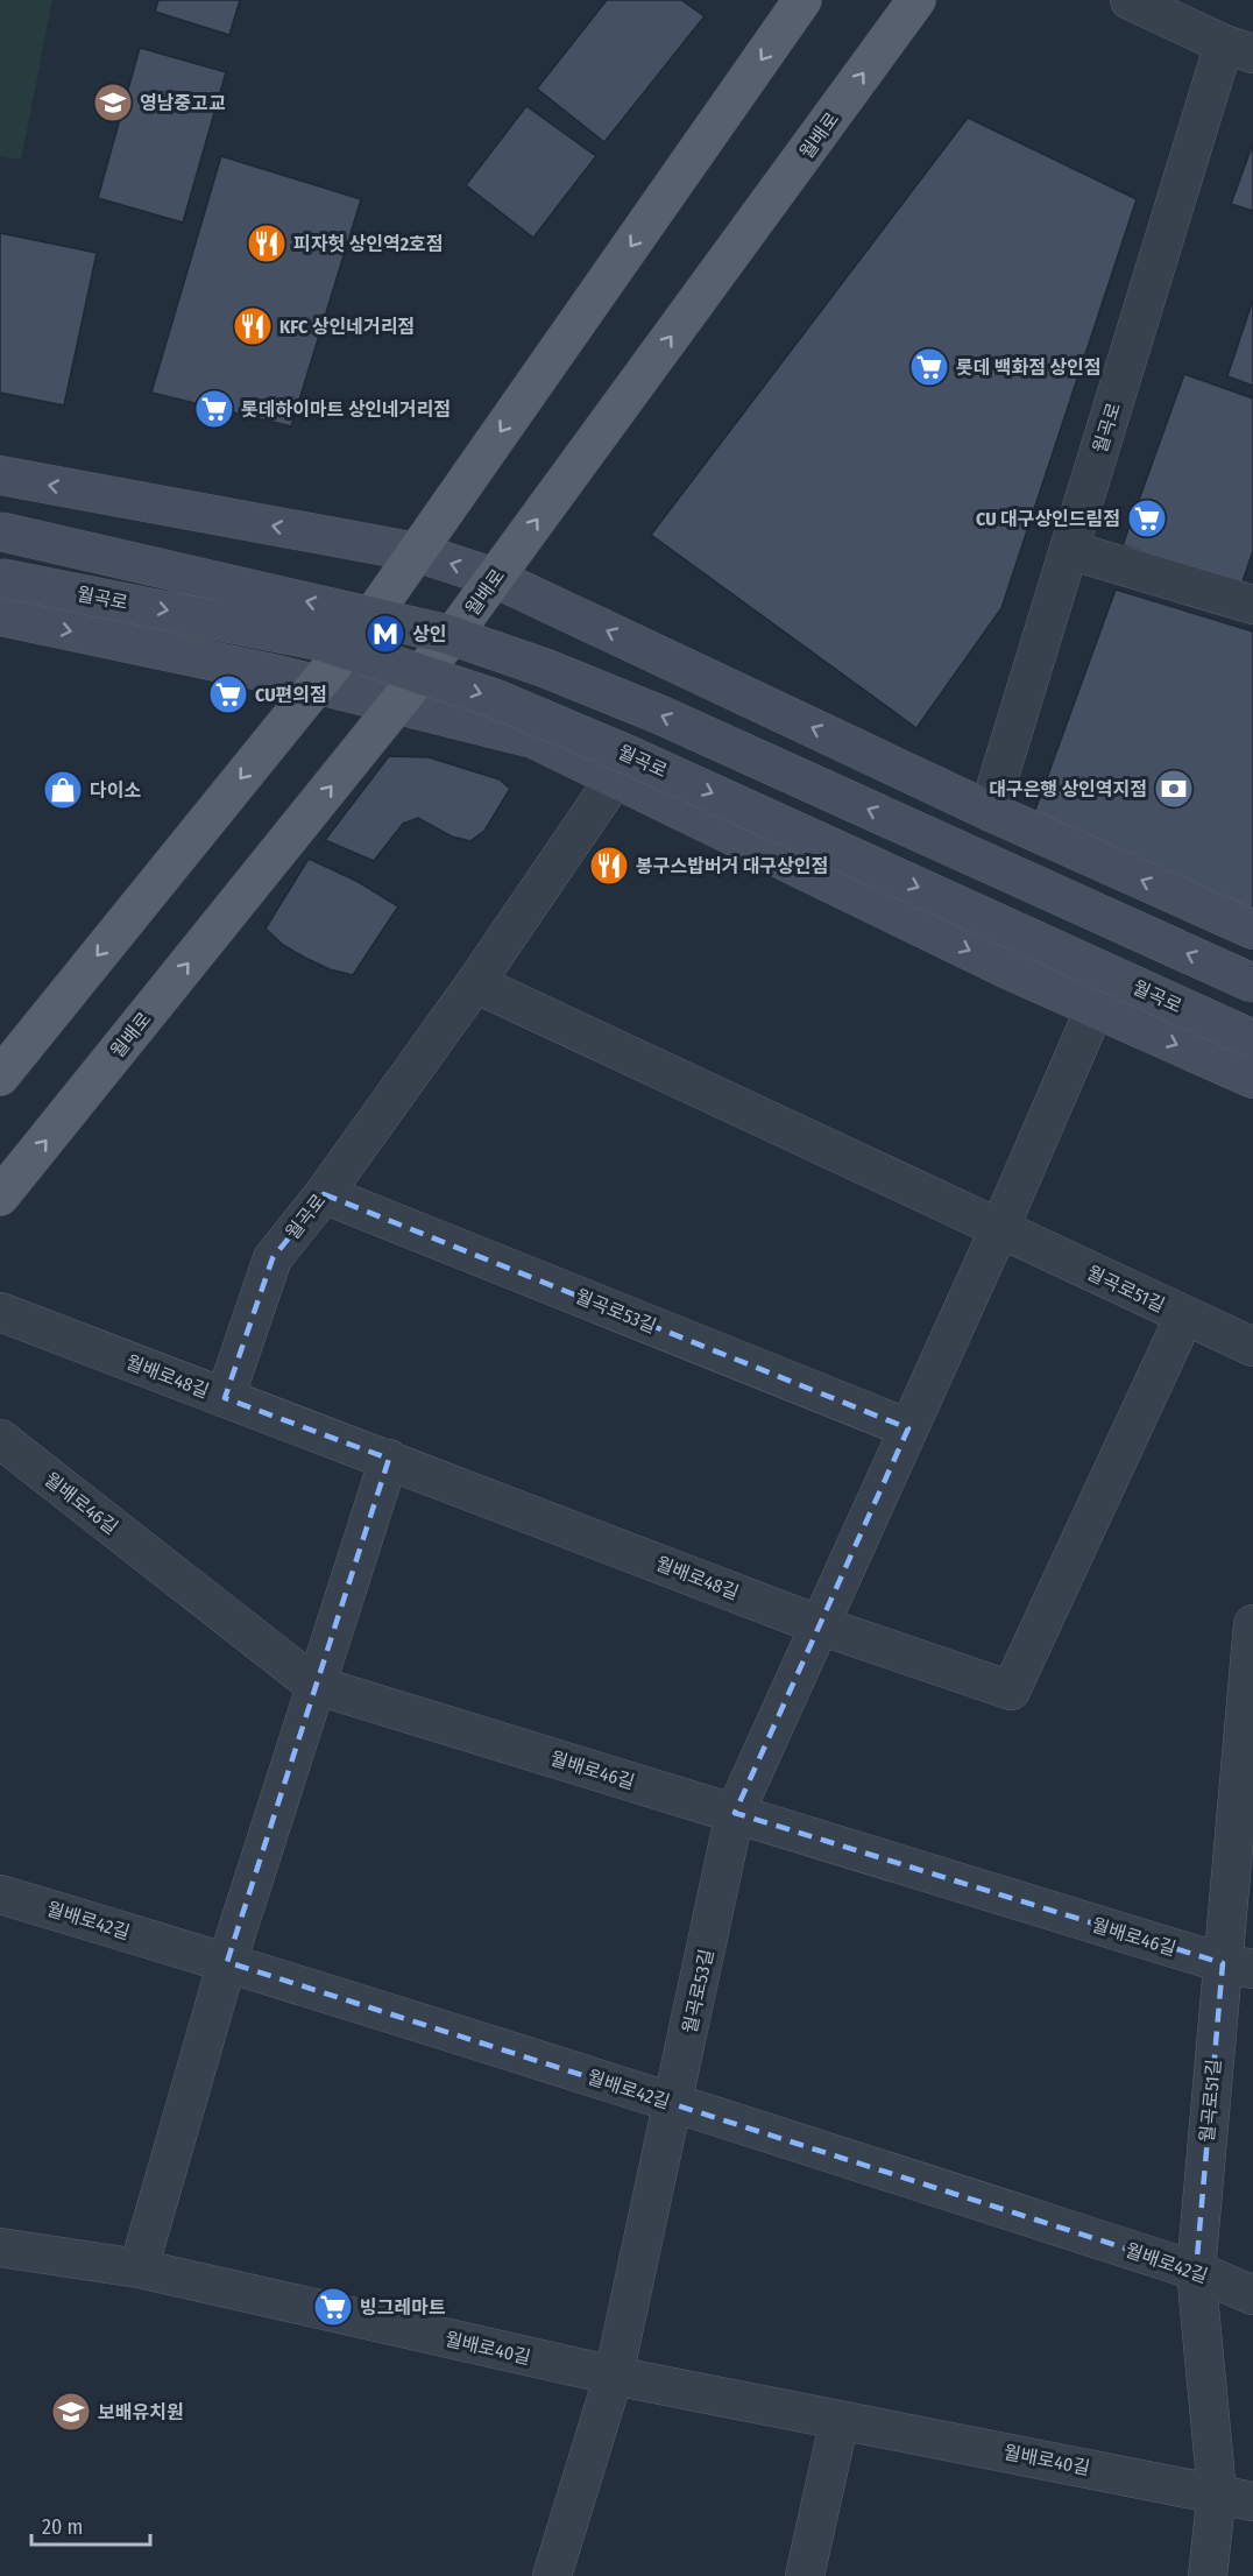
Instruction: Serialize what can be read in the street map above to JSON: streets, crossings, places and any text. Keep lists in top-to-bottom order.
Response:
{
  "streets": {
    "main road": ["월배로", "월곡로"],
    "street": [
      "월곡로51길",
      "월곡로53길",
      "월배로48길",
      "월배로46길",
      "월배로42길",
      "월배로40길"
    ]
  },
  "crossings": [
    ["월곡로", "월곡로53길"],
    ["월곡로", "월배로48길"],
    ["월곡로51길", "월곡로53길"],
    ["월곡로51길", "월배로48길"],
    ["월곡로51길", "월배로46길"],
    ["월곡로51길", "월배로42길"],
    ["월곡로51길", "월배로40길"],
    ["월곡로53길", "월배로48길"],
    ["월곡로53길", "월배로46길"],
    ["월곡로53길", "월배로42길"],
    ["월곡로53길", "월배로40길"]
  ],
  "places": {
    "school or university": ["영남중고교", "보배유치원"],
    "restaurant": ["피자헛 상인역2호점", "KFC 상인네거리점", "봉구스밥버거 대구상인점"],
    "supermarket": [
      "롯데 백화점 상인점",
      "롯데하이마트 상인네거리점",
      "CU 대구상인드림점",
      "CU편의점",
      "빙그레마트"
    ],
    "metro station": ["상인"],
    "bank": ["대구은행 상인역지점"],
    "shop": ["다이소"]
  },
  "scale_bar": "20 m"
}
